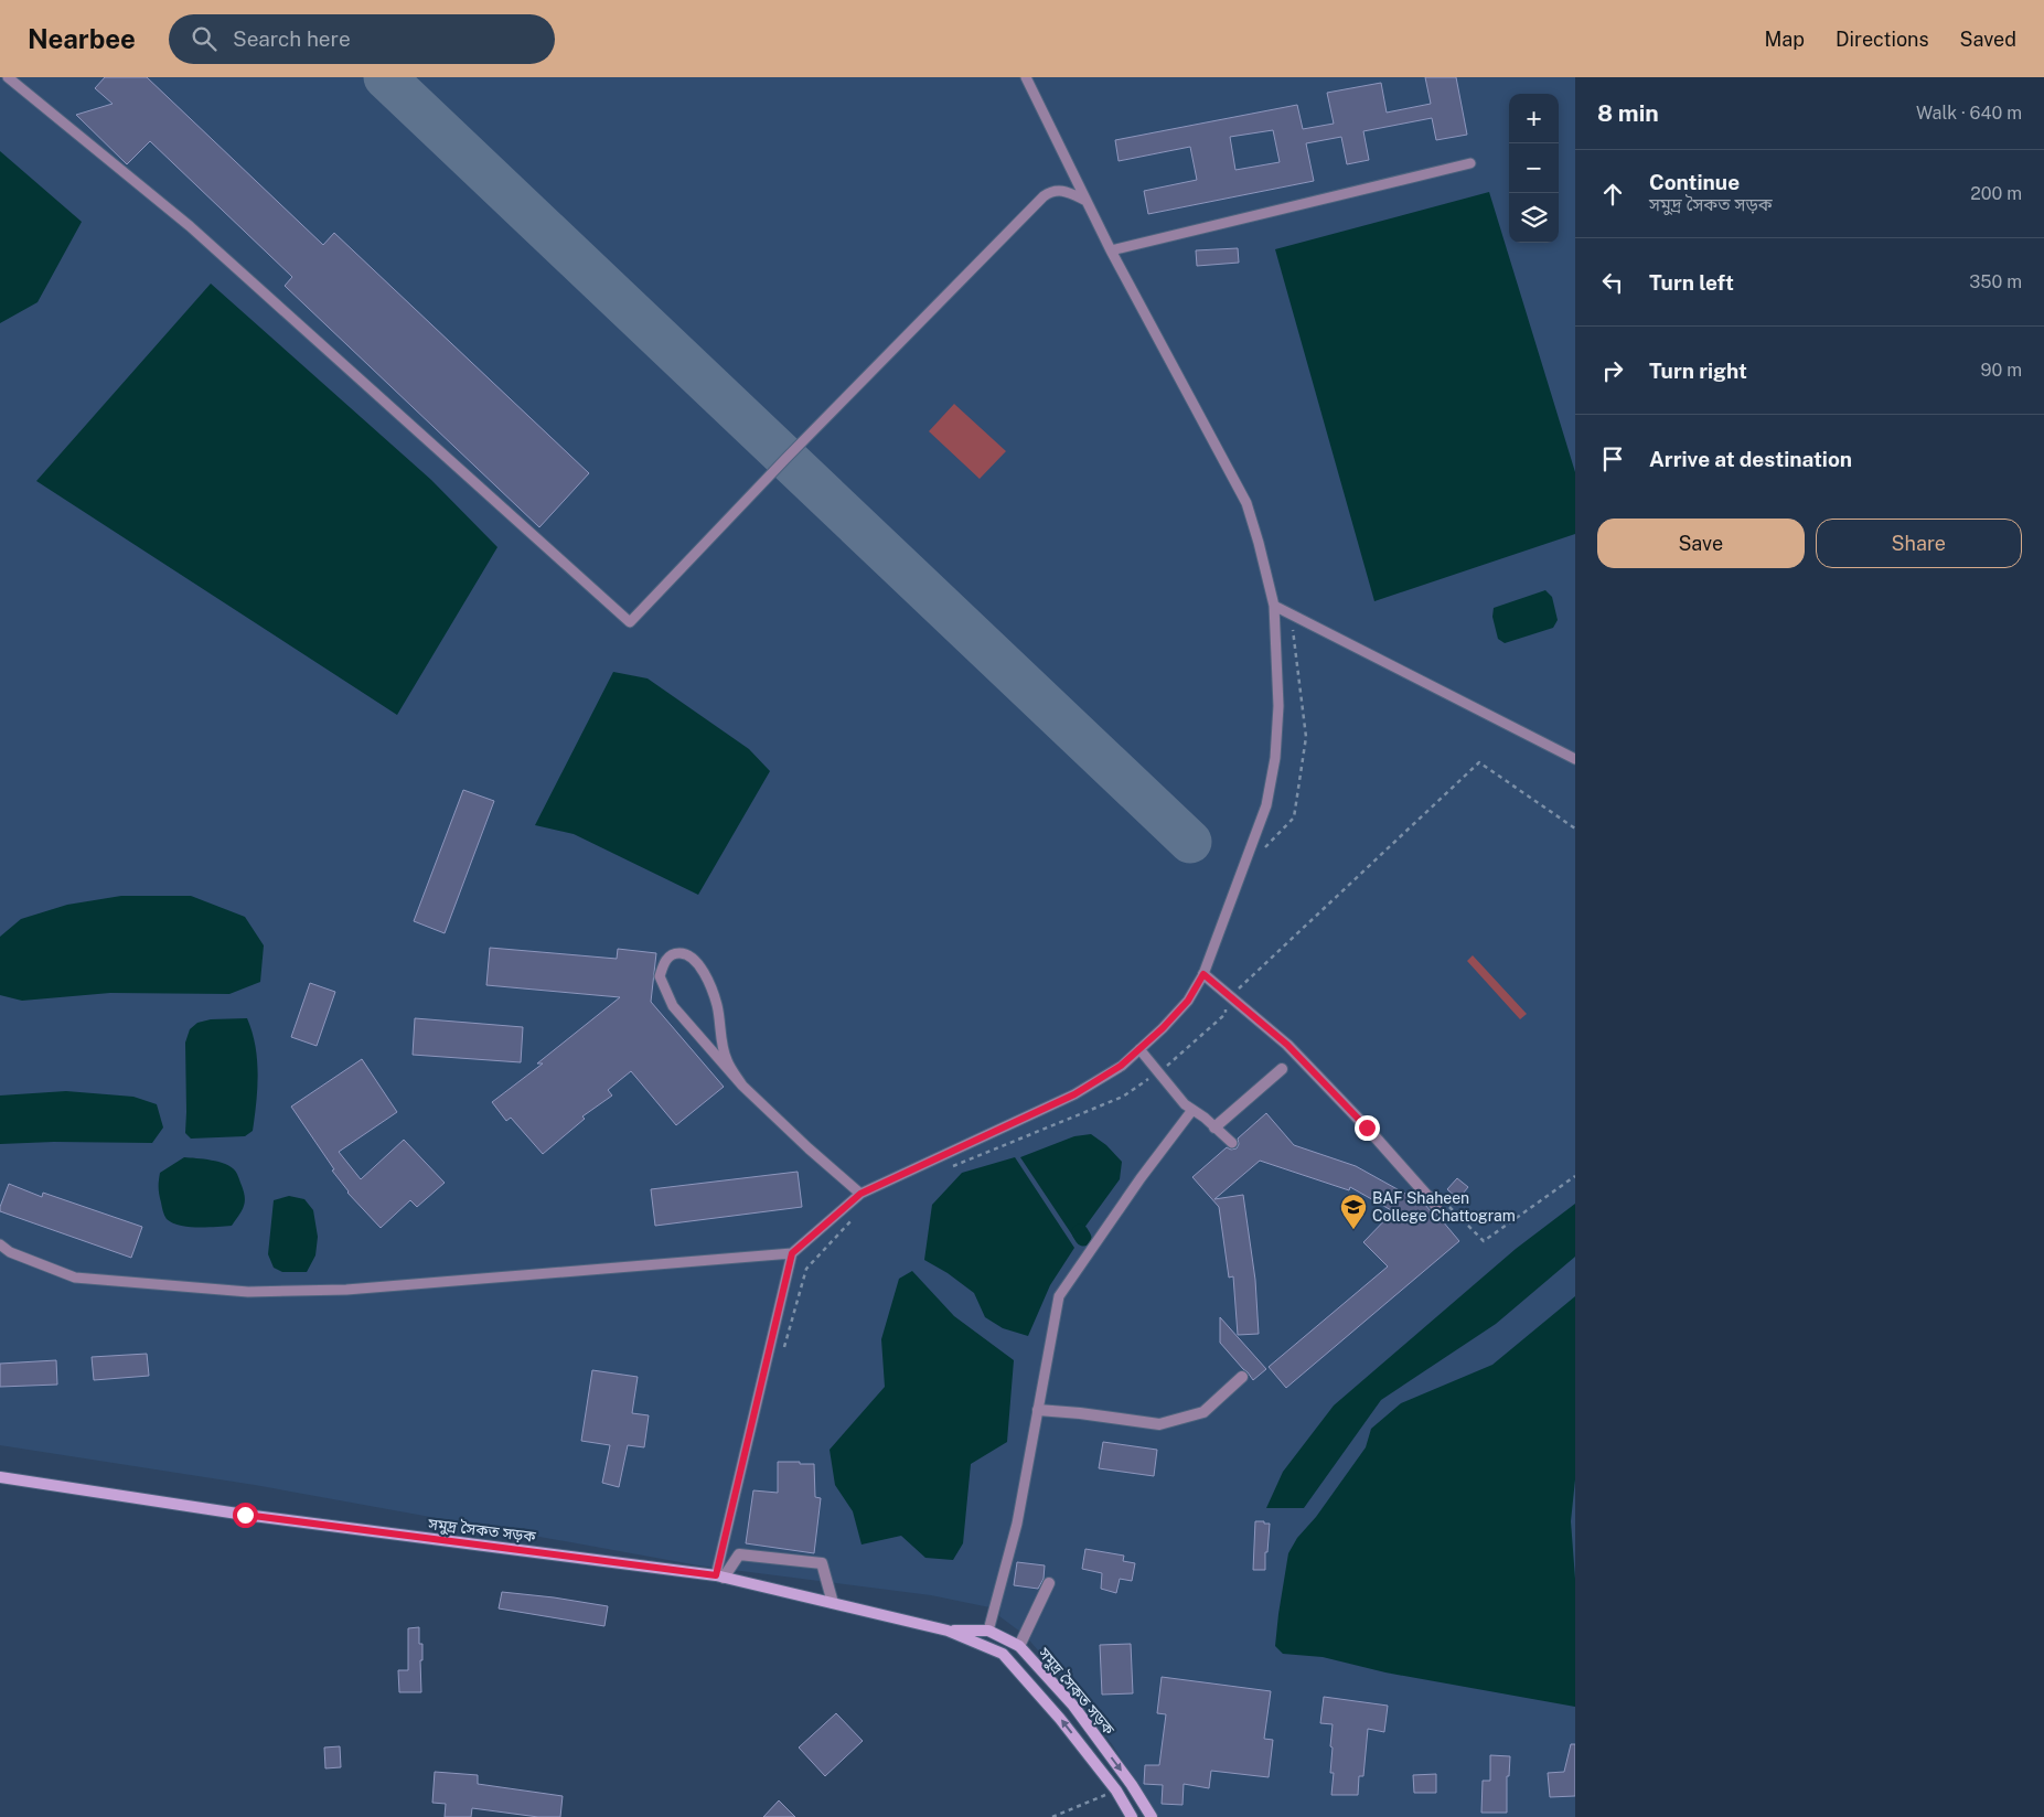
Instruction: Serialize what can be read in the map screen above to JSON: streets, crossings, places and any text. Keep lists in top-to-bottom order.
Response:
{
  "streets": {
    "main road": ["সমুদ্র সৈকত সড়ক"]
  },
  "places": {
    "school or university": ["BAF Shaheen College Chattogram"]
  },
  "page": {
    "header": "Nearbee",
    "search": "Search here",
    "nav": ["Map", "Directions", "Saved"],
    "heading": ["8 min", "Walk · 640 m"],
    "map_buttons": ["+", "−"],
    "list": [
      ["Continue", "সমুদ্র সৈকত সড়ক", "200 m"],
      ["Turn left", "350 m"],
      ["Turn right", "90 m"],
      "Arrive at destination"
    ],
    "buttons": ["Save", "Share"]
  }
}
